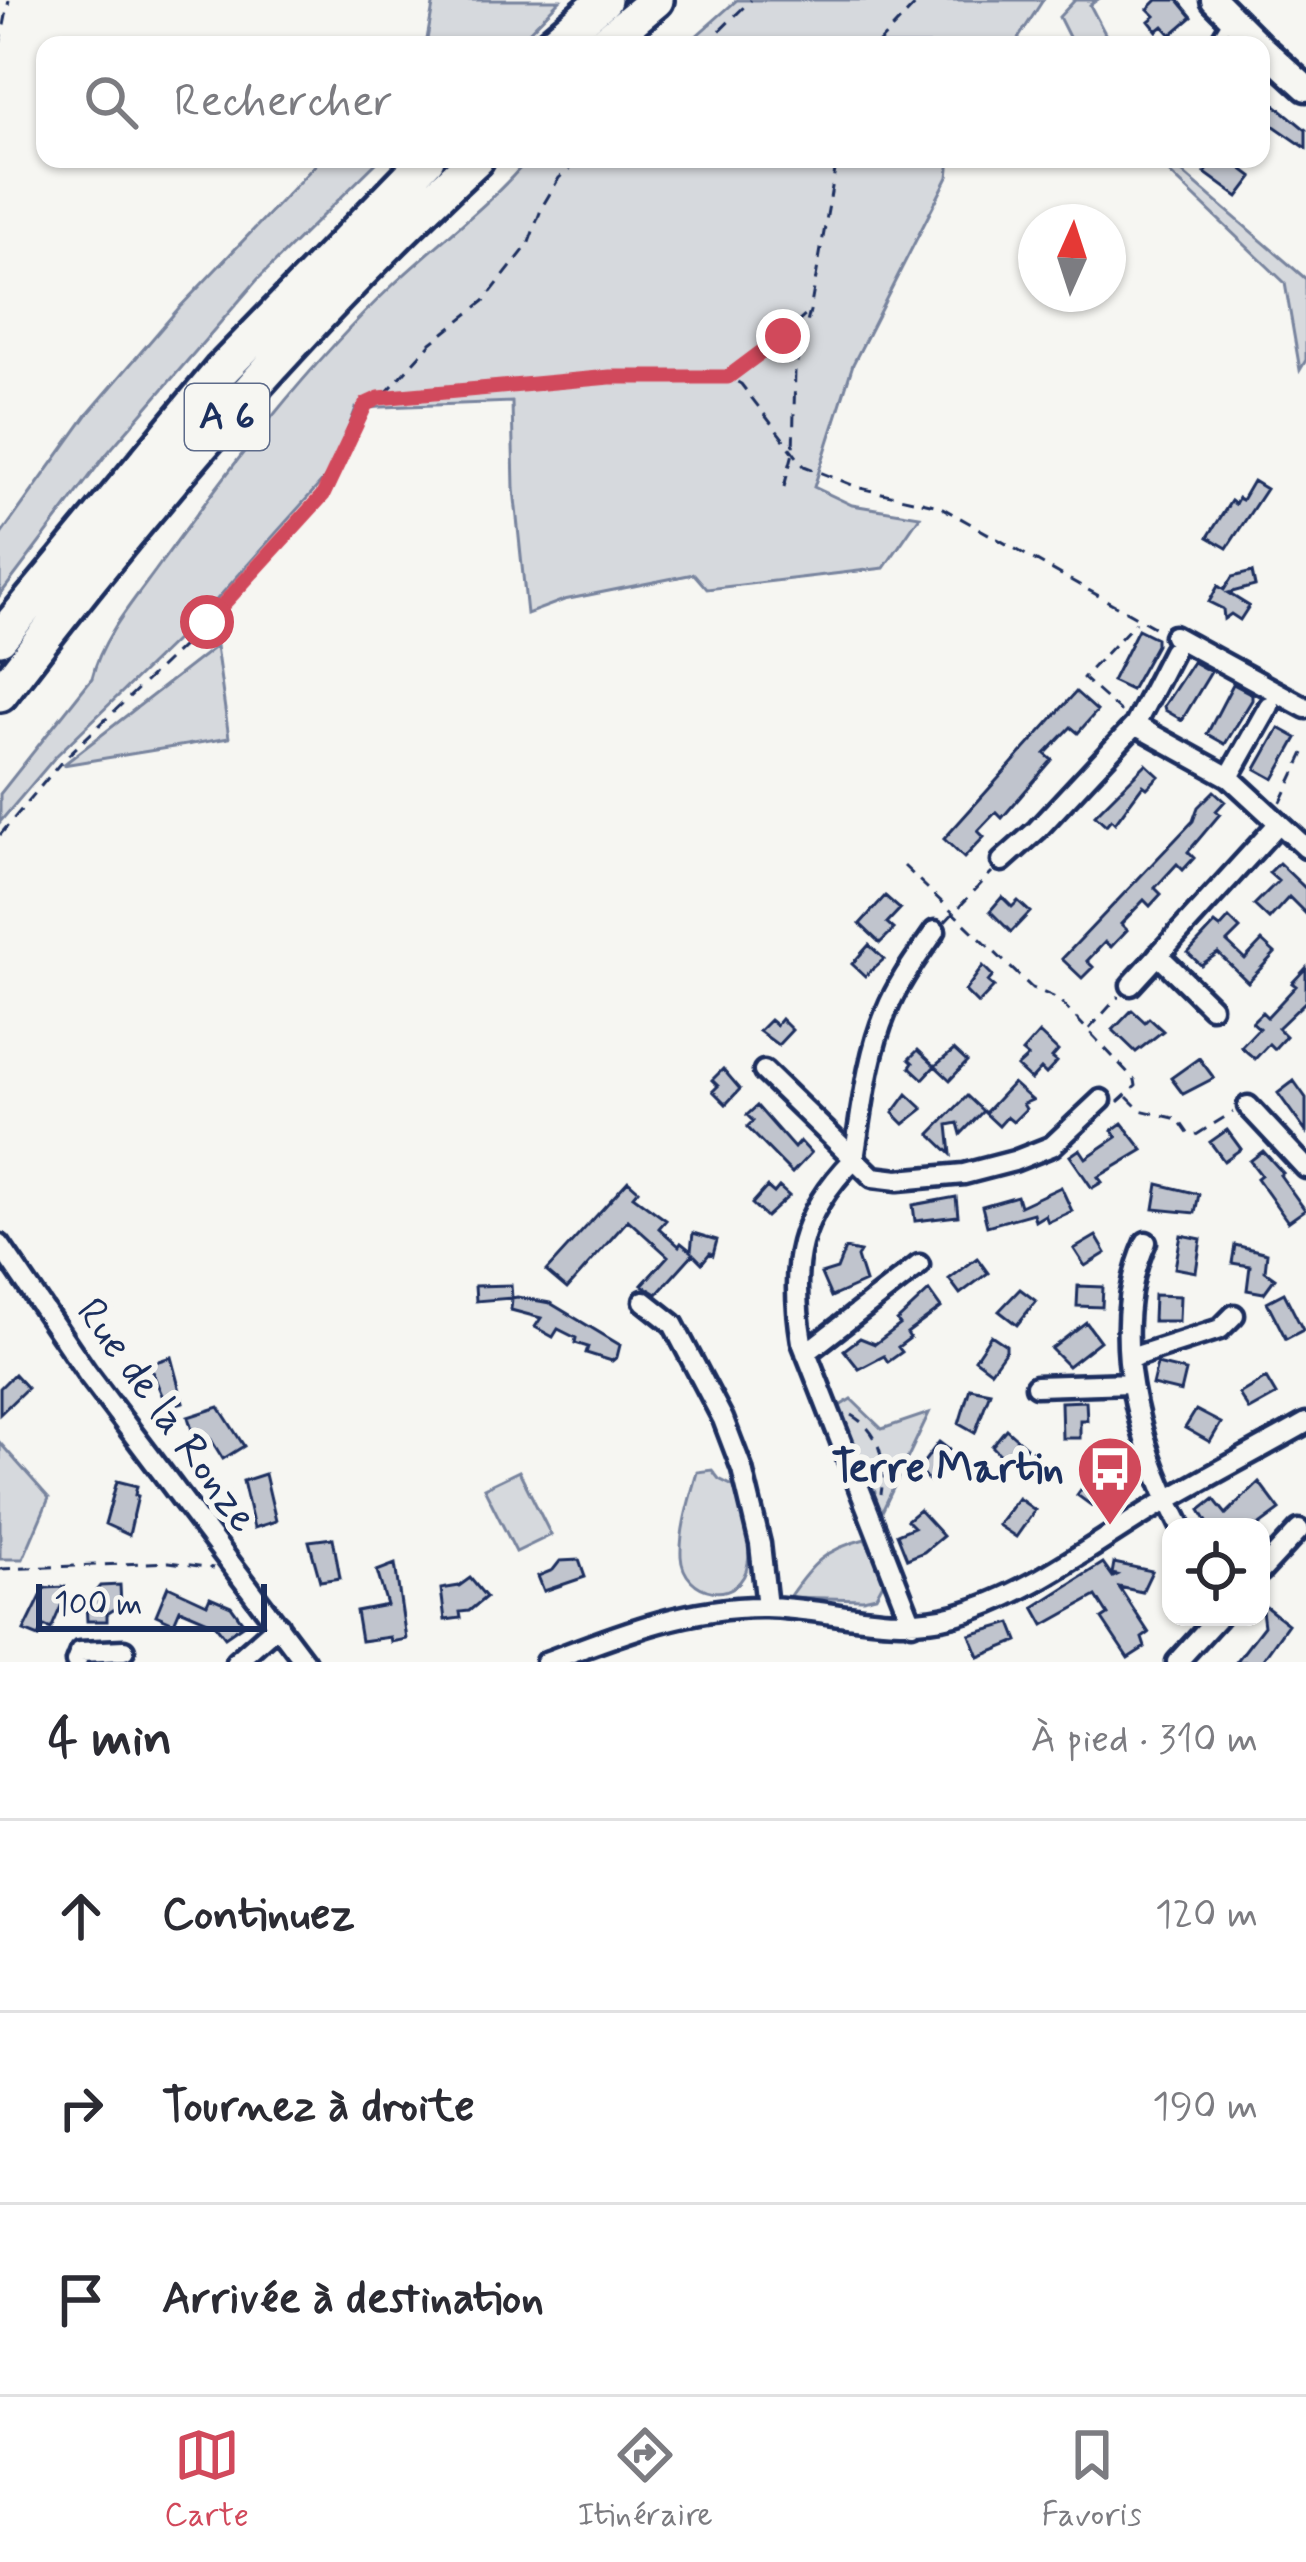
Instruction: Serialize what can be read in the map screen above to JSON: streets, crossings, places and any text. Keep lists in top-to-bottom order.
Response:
{
  "streets": {
    "highway": ["A 6"],
    "street": ["Rue de la Ronze"]
  },
  "places": {
    "bus stop": ["Terre Martin"]
  },
  "scale_bar": "100 m",
  "north": "top",
  "page": {
    "search": "Rechercher",
    "scale": "100 m",
    "heading": ["4 min", "À pied · 310 m"],
    "list": [
      ["Continuez", "120 m"],
      ["Tournez à droite", "190 m"],
      "Arrivée à destination"
    ],
    "nav": ["Carte", "Itinéraire", "Favoris"]
  }
}
